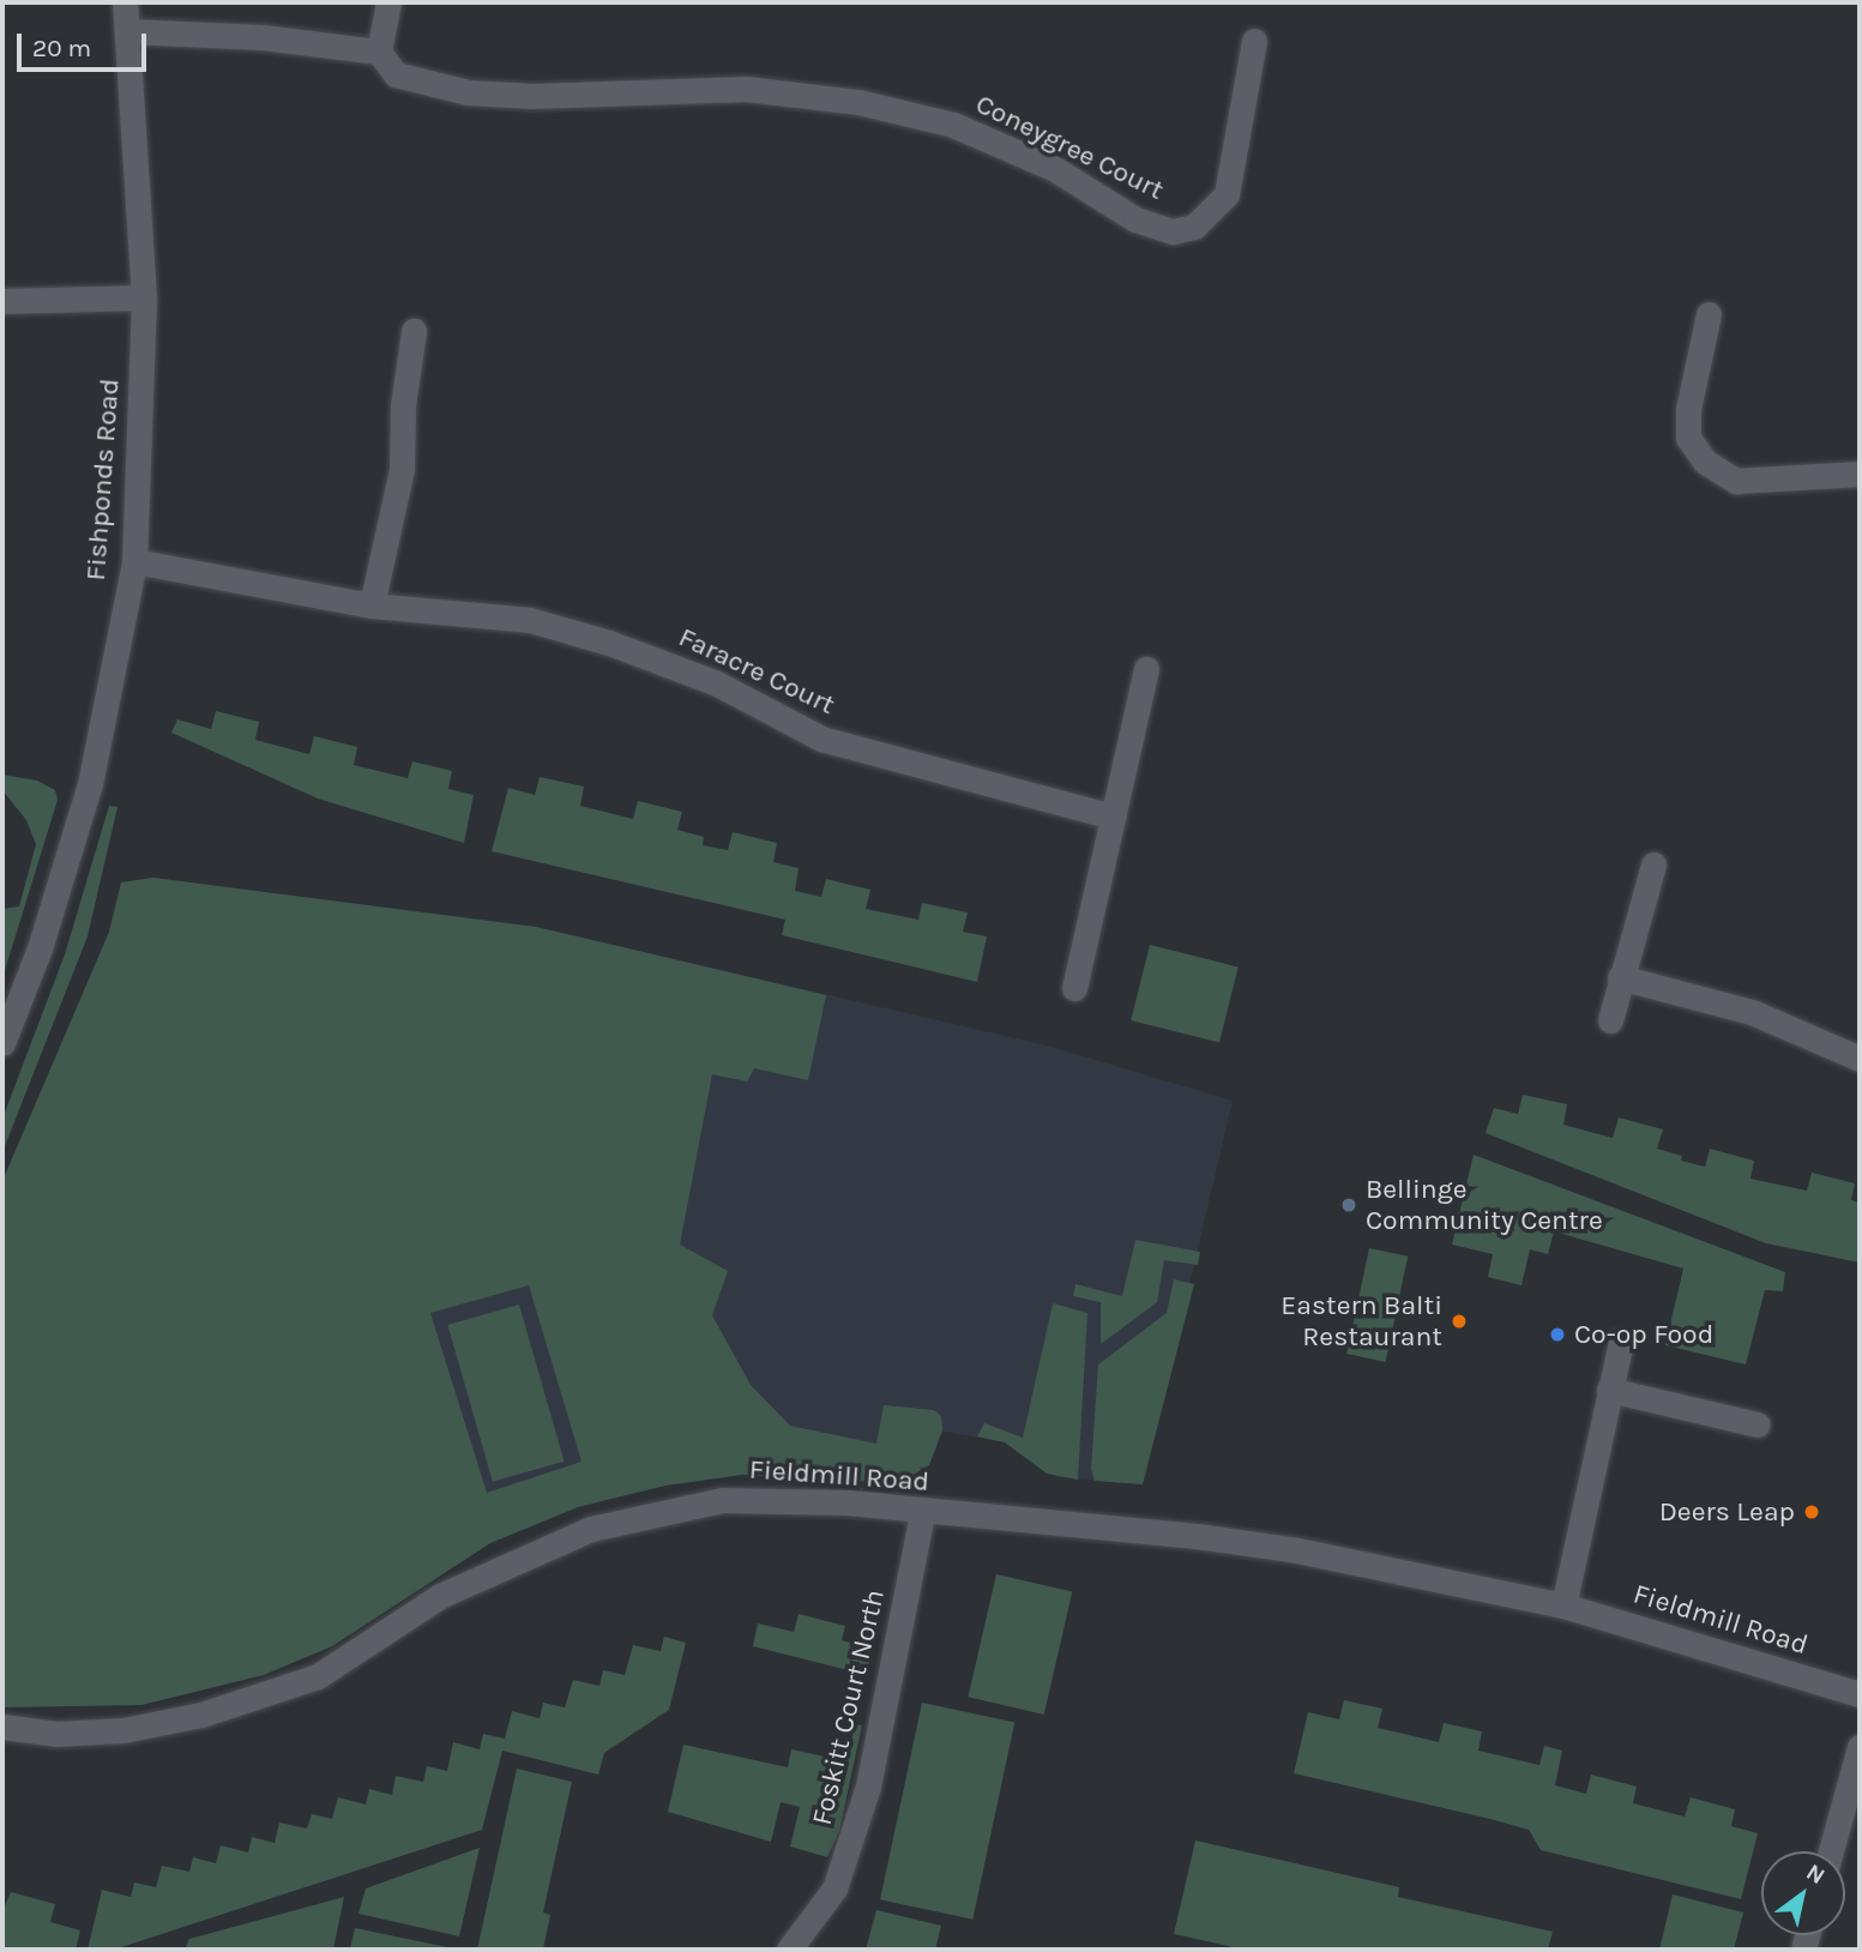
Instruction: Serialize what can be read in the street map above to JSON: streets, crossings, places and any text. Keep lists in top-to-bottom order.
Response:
{
  "streets": {
    "street": [
      "Coneygree Court",
      "Fishponds Road",
      "Faracre Court",
      "Fieldmill Road",
      "Foskitt Court North"
    ]
  },
  "crossings": [
    ["Fishponds Road", "Faracre Court"],
    ["Fieldmill Road", "Foskitt Court North"]
  ],
  "places": [
    "Bellinge Community Centre",
    "Eastern Balti Restaurant",
    "Co-op Food",
    "Deers Leap"
  ],
  "scale_bar": "20 m",
  "north": "top right"
}
